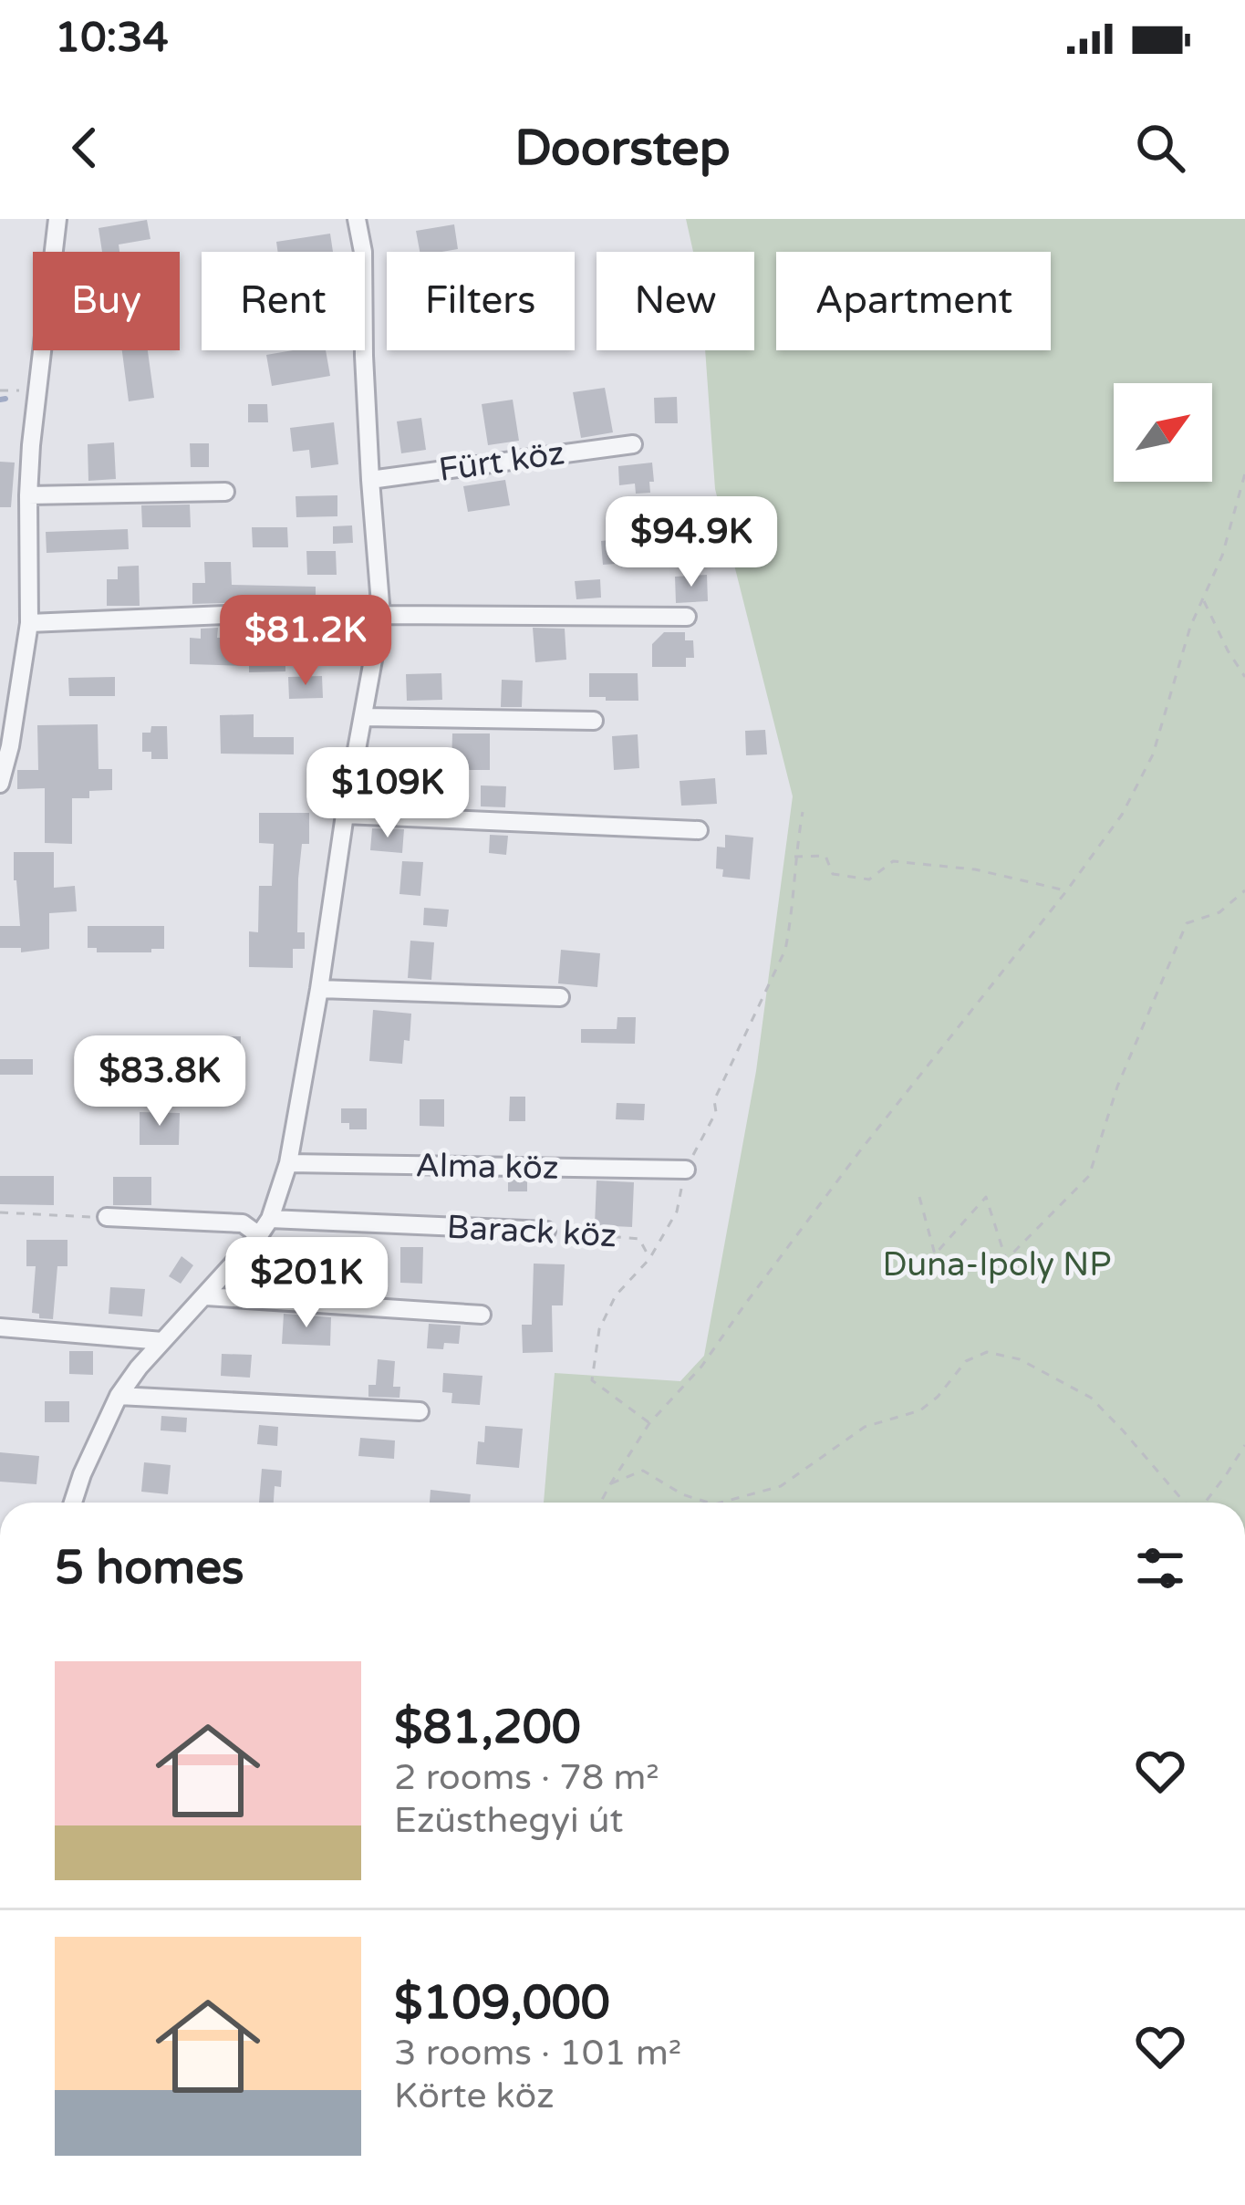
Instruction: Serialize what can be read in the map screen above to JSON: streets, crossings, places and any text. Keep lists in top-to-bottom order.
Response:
{
  "streets": {
    "street": ["Fürt köz", "Alma köz", "Barack köz"]
  },
  "parks": ["Duna-Ipoly NP"],
  "north": "top right",
  "page": {
    "status": "10:34",
    "header": "Doorstep",
    "chip": [
      "Buy",
      "Rent",
      "Filters",
      "New",
      "Apartment"
    ],
    "price": [
      "$94.9K",
      "$81.2K",
      "$109K",
      "$83.8K",
      "$201K"
    ],
    "heading": "5 homes",
    "list": [
      {
        "name": "$81,200",
        "note": "2 rooms · 78 m² · Ezüsthegyi út"
      },
      {
        "name": "$109,000",
        "note": "3 rooms · 101 m² · Körte köz"
      }
    ]
  }
}
